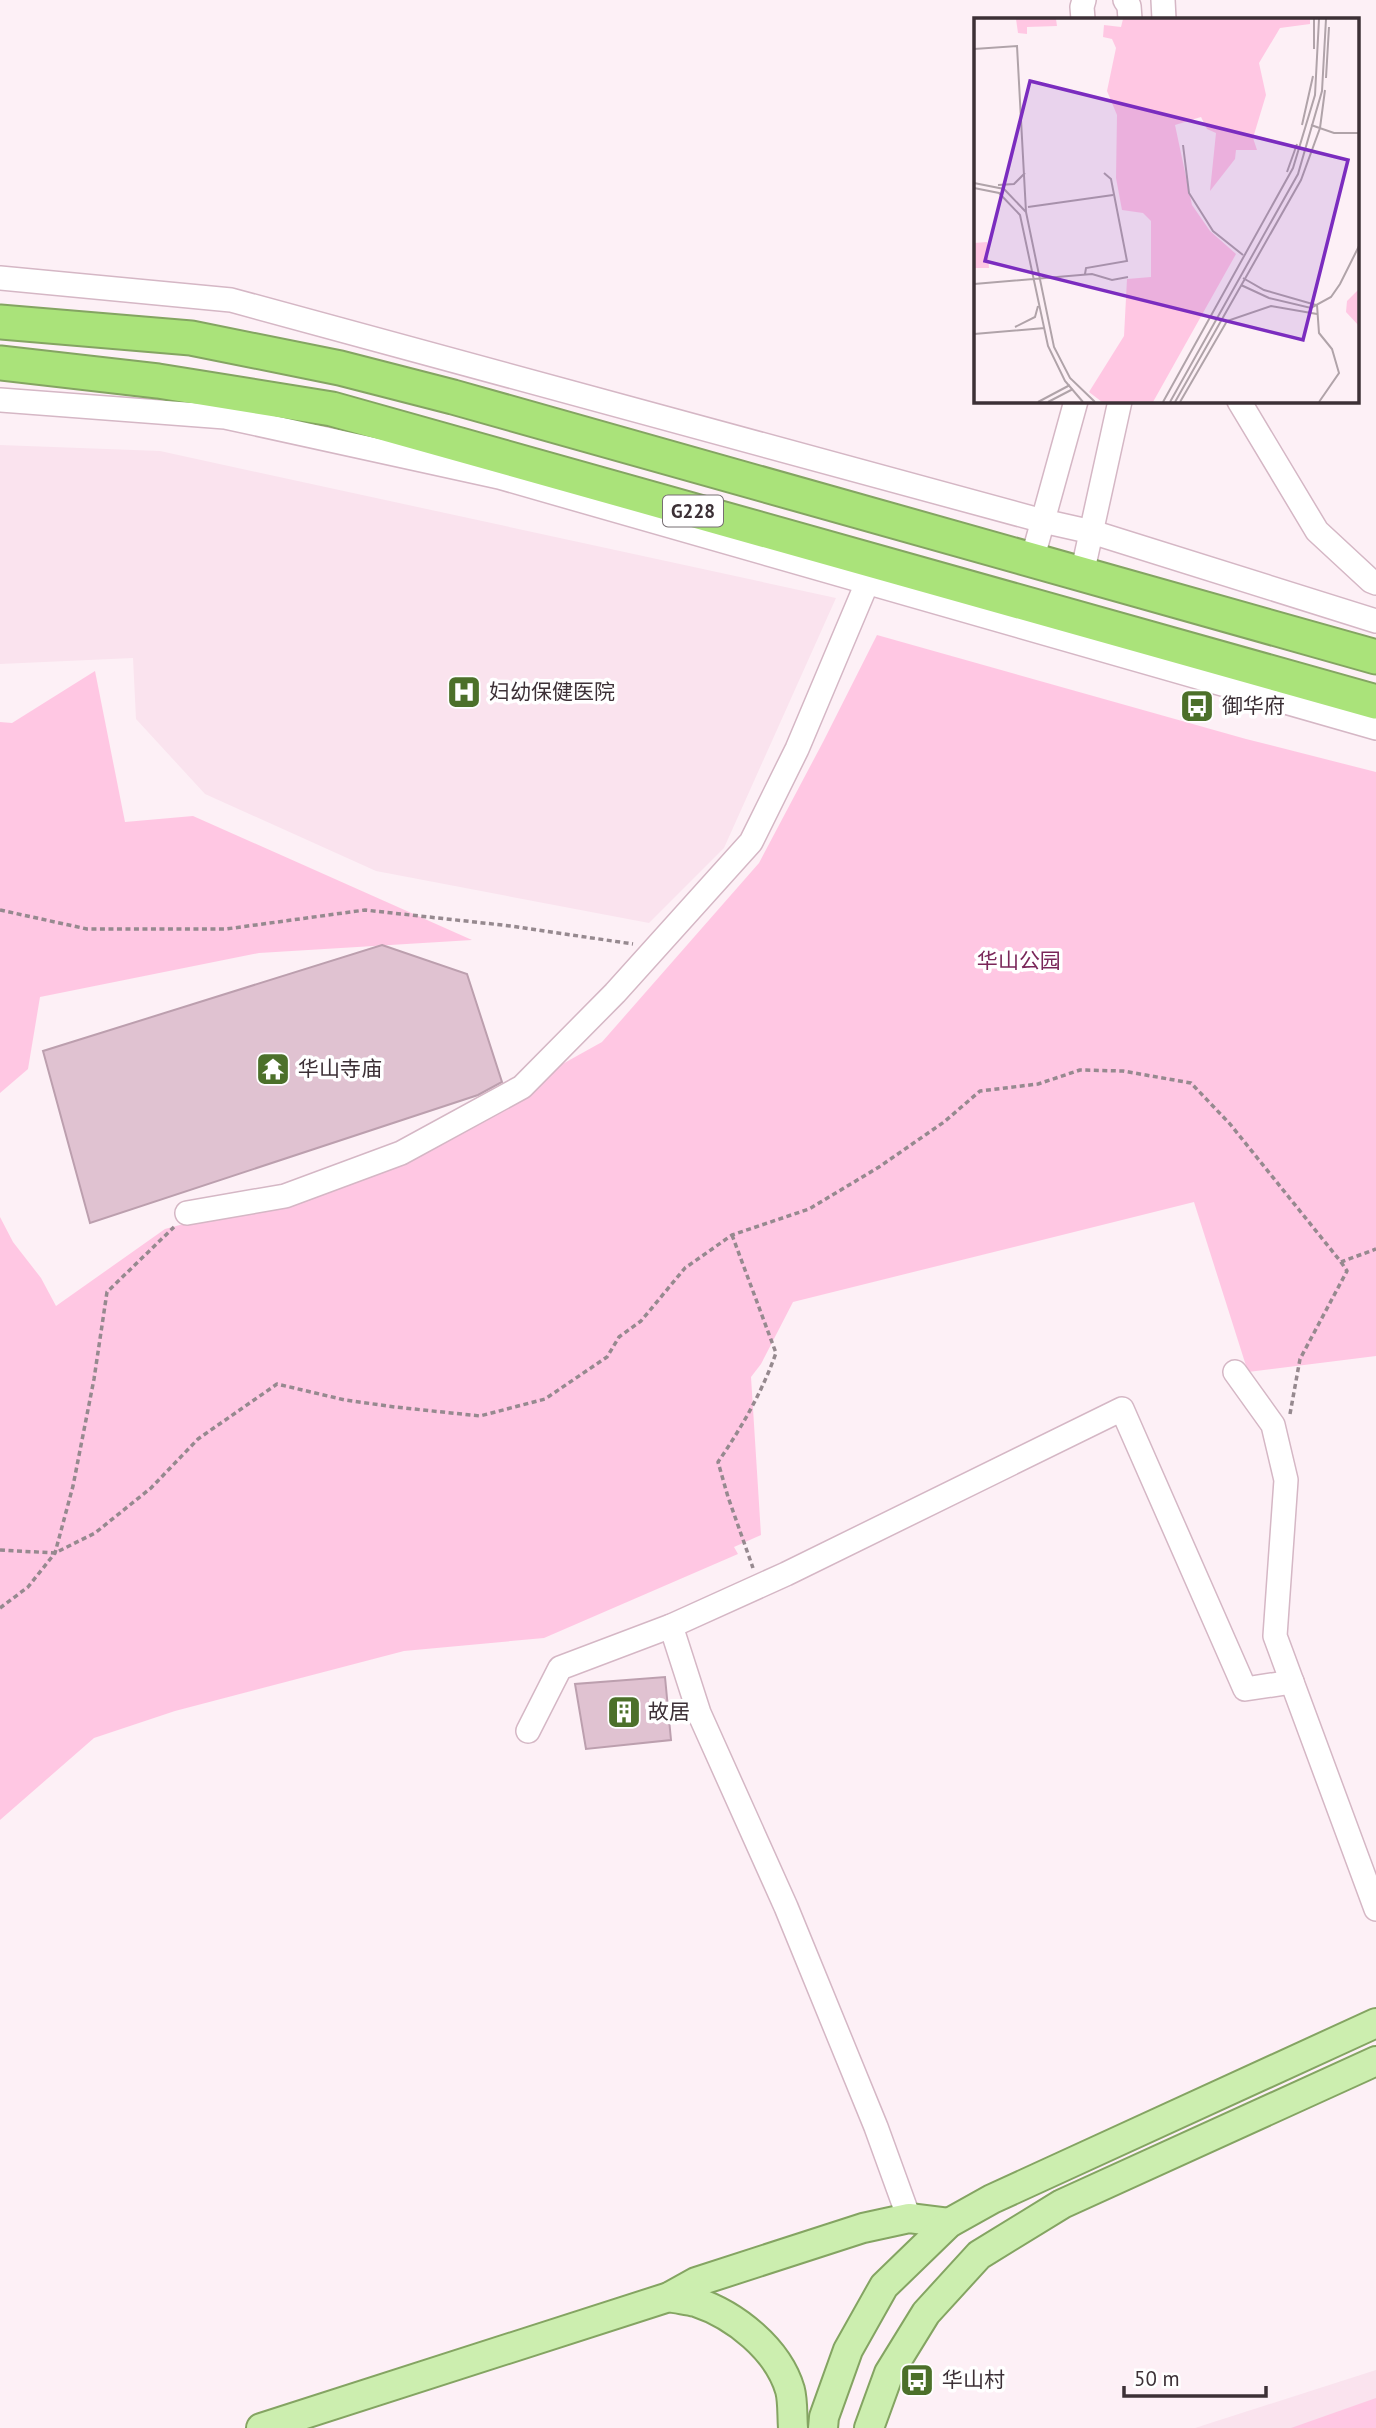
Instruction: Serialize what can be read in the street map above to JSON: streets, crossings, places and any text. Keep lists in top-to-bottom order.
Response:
{
  "streets": {
    "highway": ["G228"]
  },
  "parks": ["华山公园"],
  "places": {
    "hospital": ["妇幼保健医院"],
    "bus stop": ["御华府", "华山村"],
    "temple": ["华山寺庙"],
    "building": ["故居"]
  },
  "scale_bar": "50 m"
}
